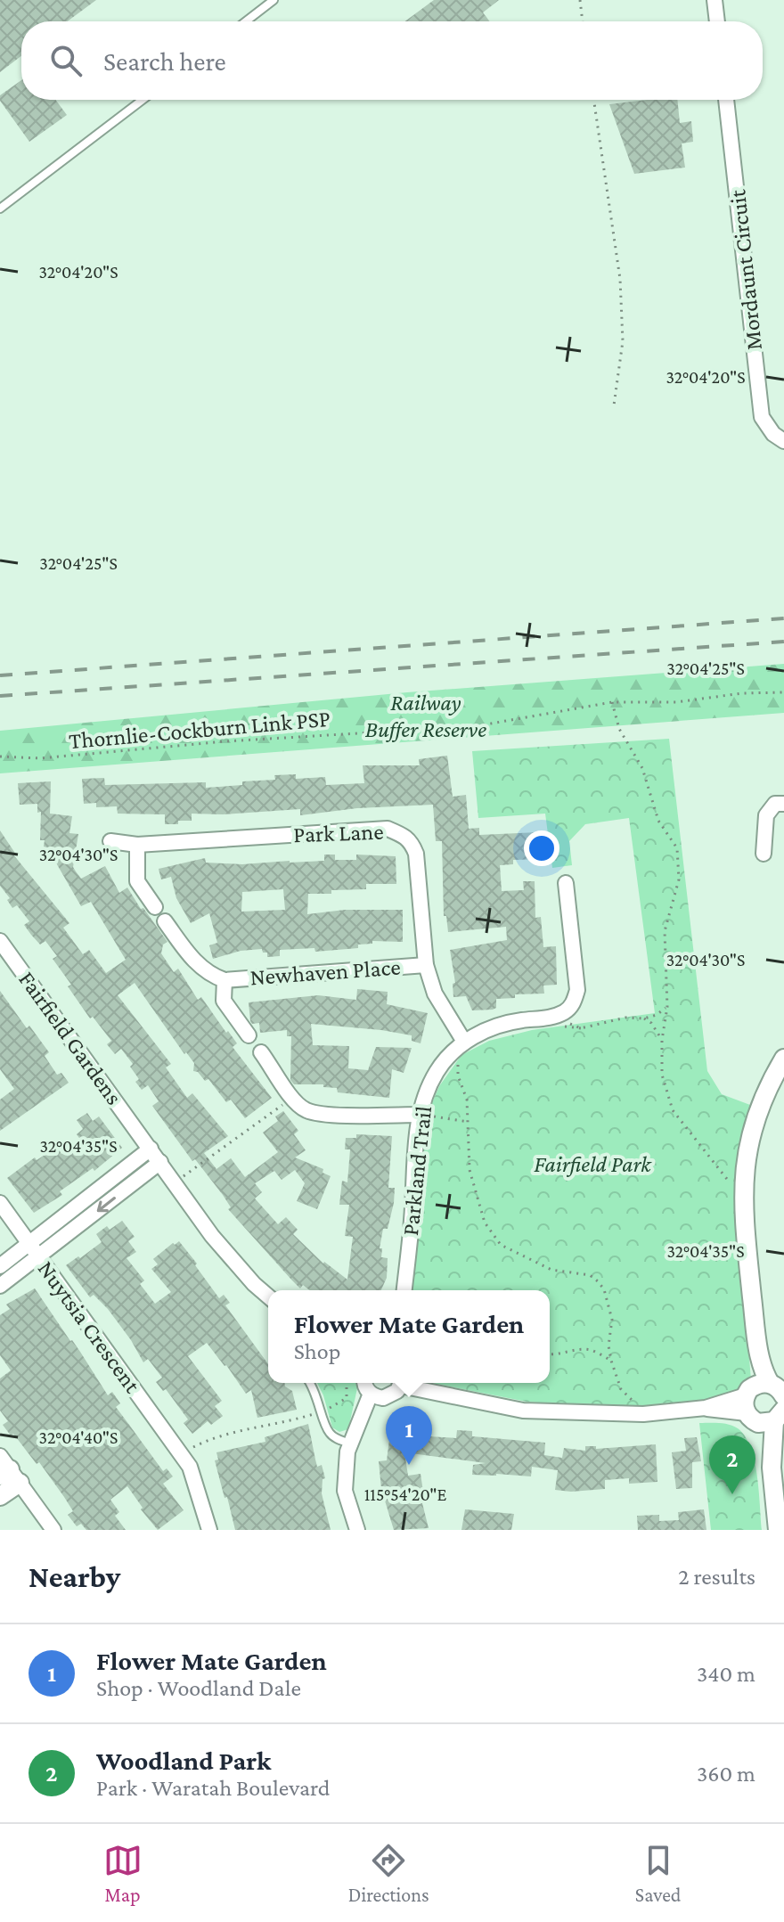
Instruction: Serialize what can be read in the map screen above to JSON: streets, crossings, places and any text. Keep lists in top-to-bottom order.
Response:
{
  "streets": {
    "street": [
      "Mordaunt Circuit",
      "Park Lane",
      "Newhaven Place",
      "Fairfield Gardens",
      "Parkland Trail",
      "Nuytsia Crescent"
    ],
    "path": ["Thornlie-Cockburn Link PSP"]
  },
  "crossings": [
    ["Park Lane", "Newhaven Place"],
    ["Park Lane", "Parkland Trail"]
  ],
  "parks": ["Railway Buffer Reserve", "Fairfield Park"],
  "page": {
    "search": "Search here",
    "popup": ["Flower Mate Garden", "Shop"],
    "pins": ["1", "2"],
    "heading": ["Nearby", "2 results"],
    "list": [
      {
        "mark": "1",
        "name": "Flower Mate Garden",
        "note": "Shop · Woodland Dale",
        "value": "340 m"
      },
      {
        "mark": "2",
        "name": "Woodland Park",
        "note": "Park · Waratah Boulevard",
        "value": "360 m"
      }
    ],
    "nav": ["Map", "Directions", "Saved"]
  },
  "coordinates": [
    "32°04'20\"S",
    "32°04'25\"S",
    "32°04'30\"S",
    "32°04'35\"S",
    "32°04'40\"S",
    "115°54'20\"E"
  ]
}
